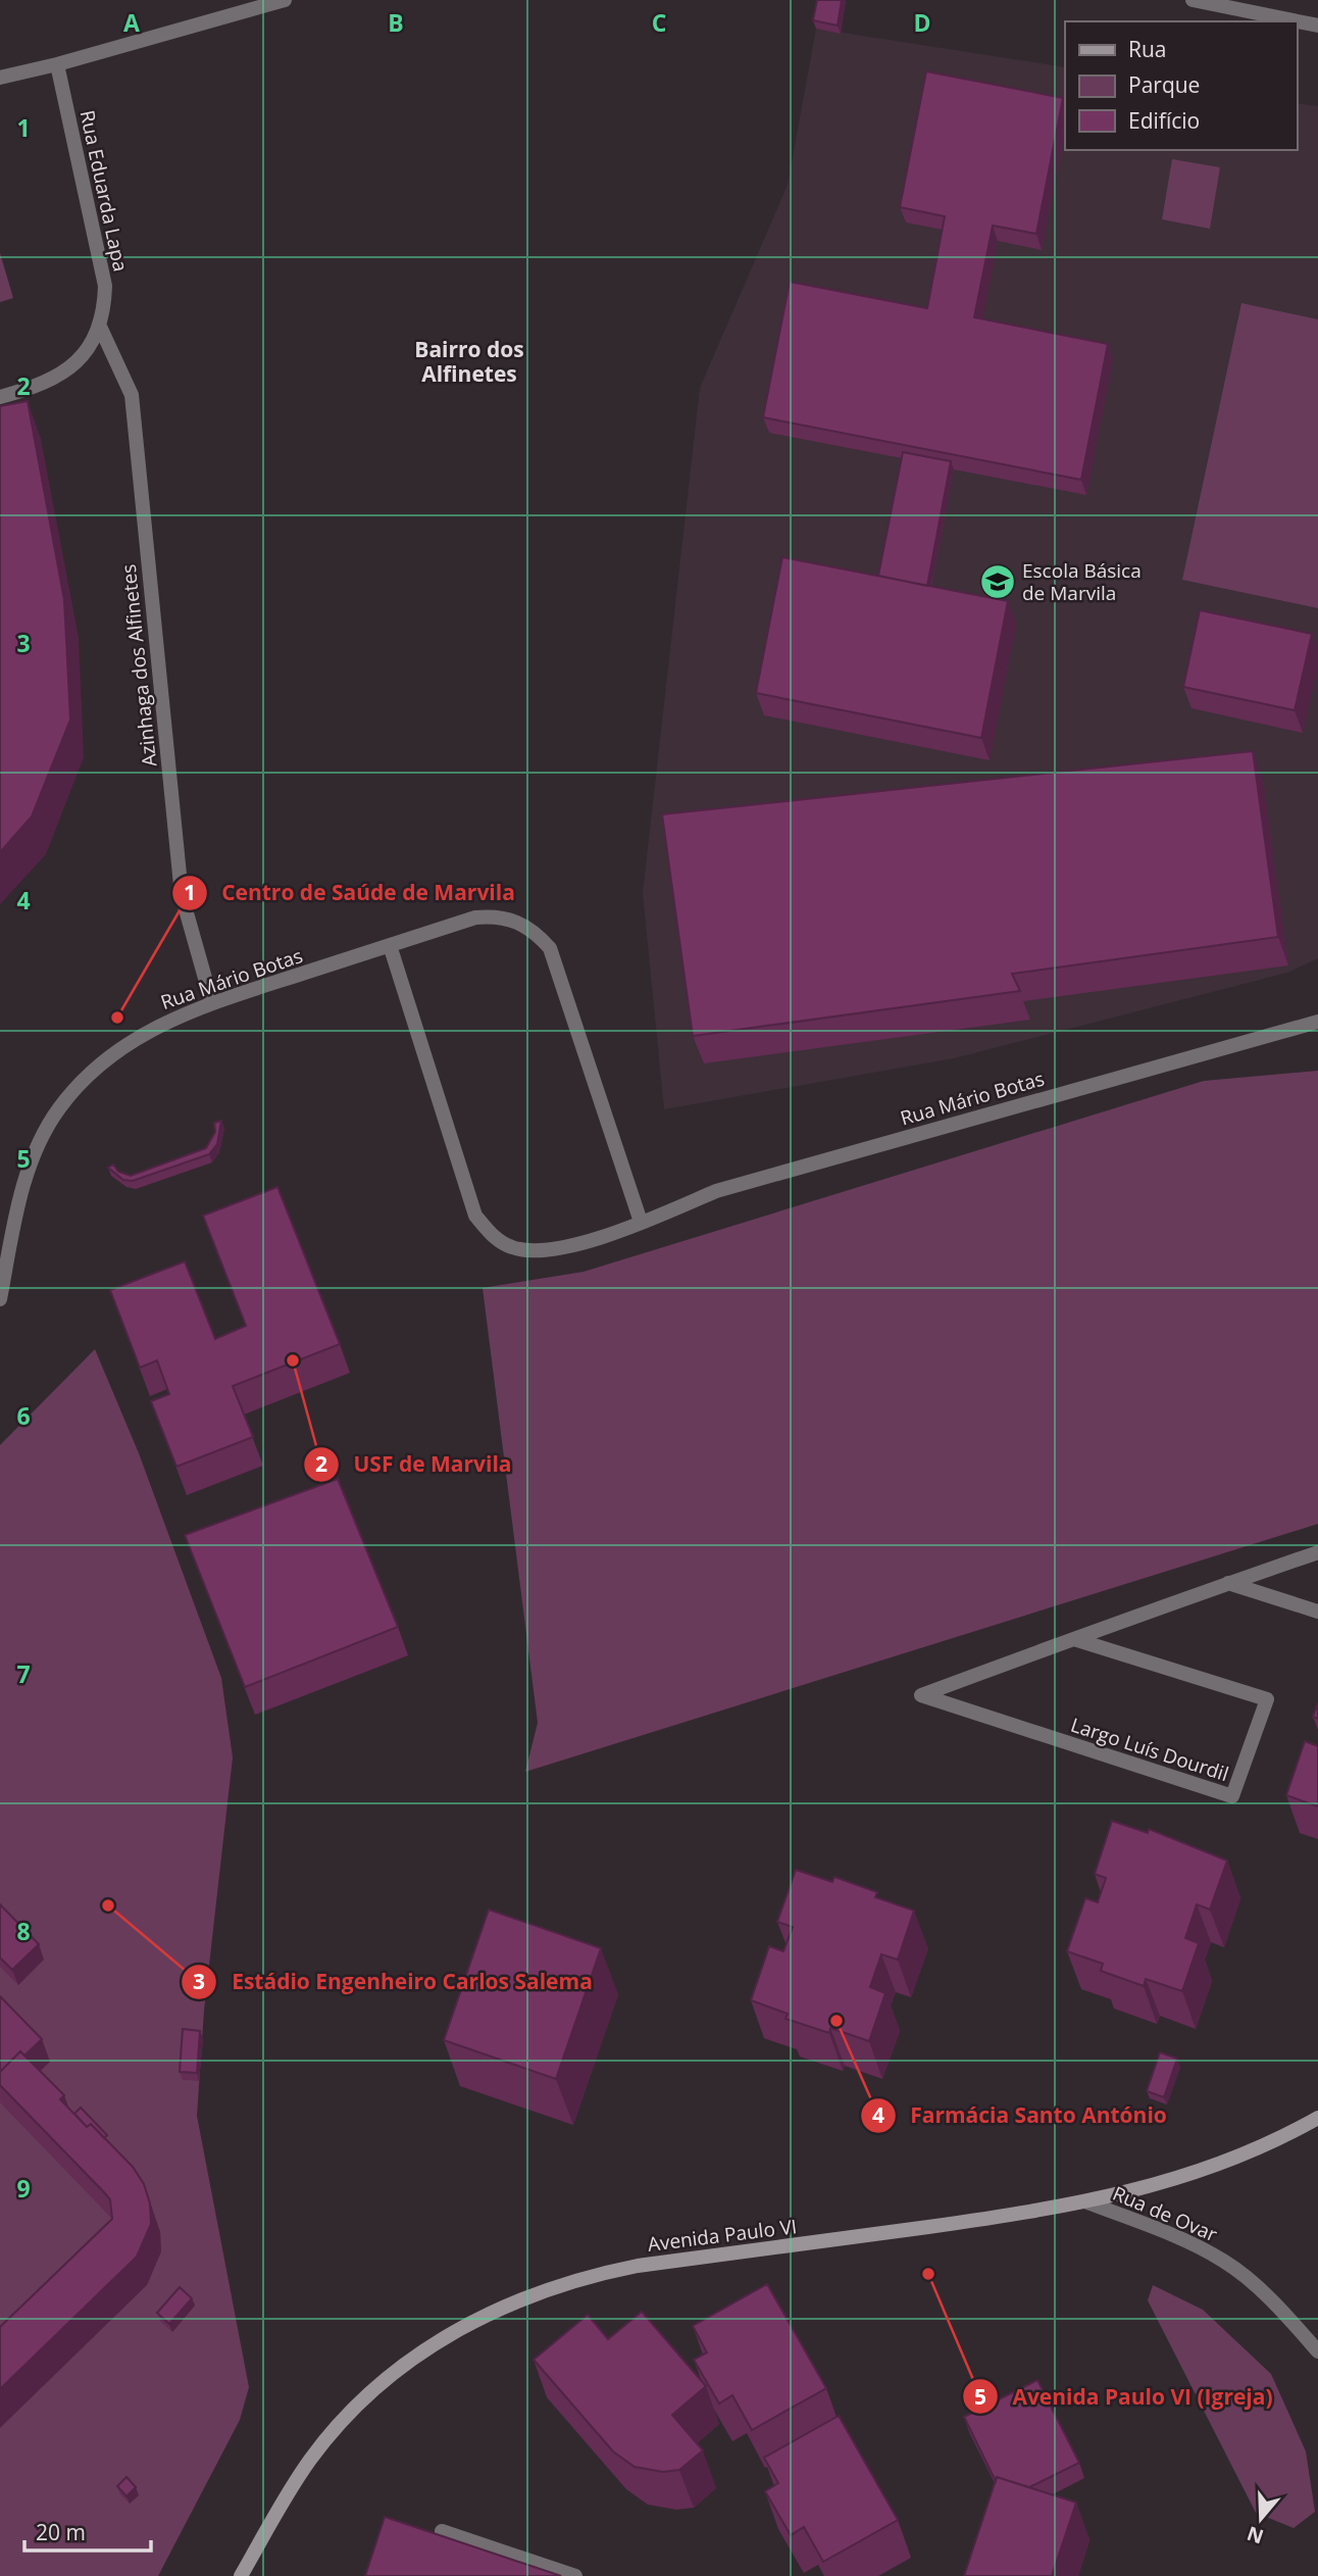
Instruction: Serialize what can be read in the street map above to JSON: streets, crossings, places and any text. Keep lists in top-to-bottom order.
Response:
{
  "streets": {
    "main road": ["Avenida Paulo VI"],
    "street": [
      "Rua Eduarda Lapa",
      "Azinhaga dos Alfinetes",
      "Rua Mário Botas",
      "Largo Luís Dourdil",
      "Rua de Ovar"
    ]
  },
  "crossings": [
    ["Rua Eduarda Lapa", "Azinhaga dos Alfinetes"],
    ["Azinhaga dos Alfinetes", "Rua Mário Botas"],
    ["Rua de Ovar", "Avenida Paulo VI"]
  ],
  "districts": ["Bairro dos Alfinetes"],
  "places": {
    "school or university": ["Escola Básica de Marvila"],
    "other": [
      "Centro de Saúde de Marvila",
      "USF de Marvila",
      "Estádio Engenheiro Carlos Salema",
      "Farmácia Santo António",
      "Avenida Paulo VI (Igreja)"
    ]
  },
  "legend": ["Rua", "Parque", "Edifício"],
  "scale_bar": "20 m",
  "north": "bottom",
  "grid": {
    "columns": [
      "A",
      "B",
      "C",
      "D"
    ],
    "rows": [
      "1",
      "2",
      "3",
      "4",
      "5",
      "6",
      "7",
      "8",
      "9"
    ]
  }
}
